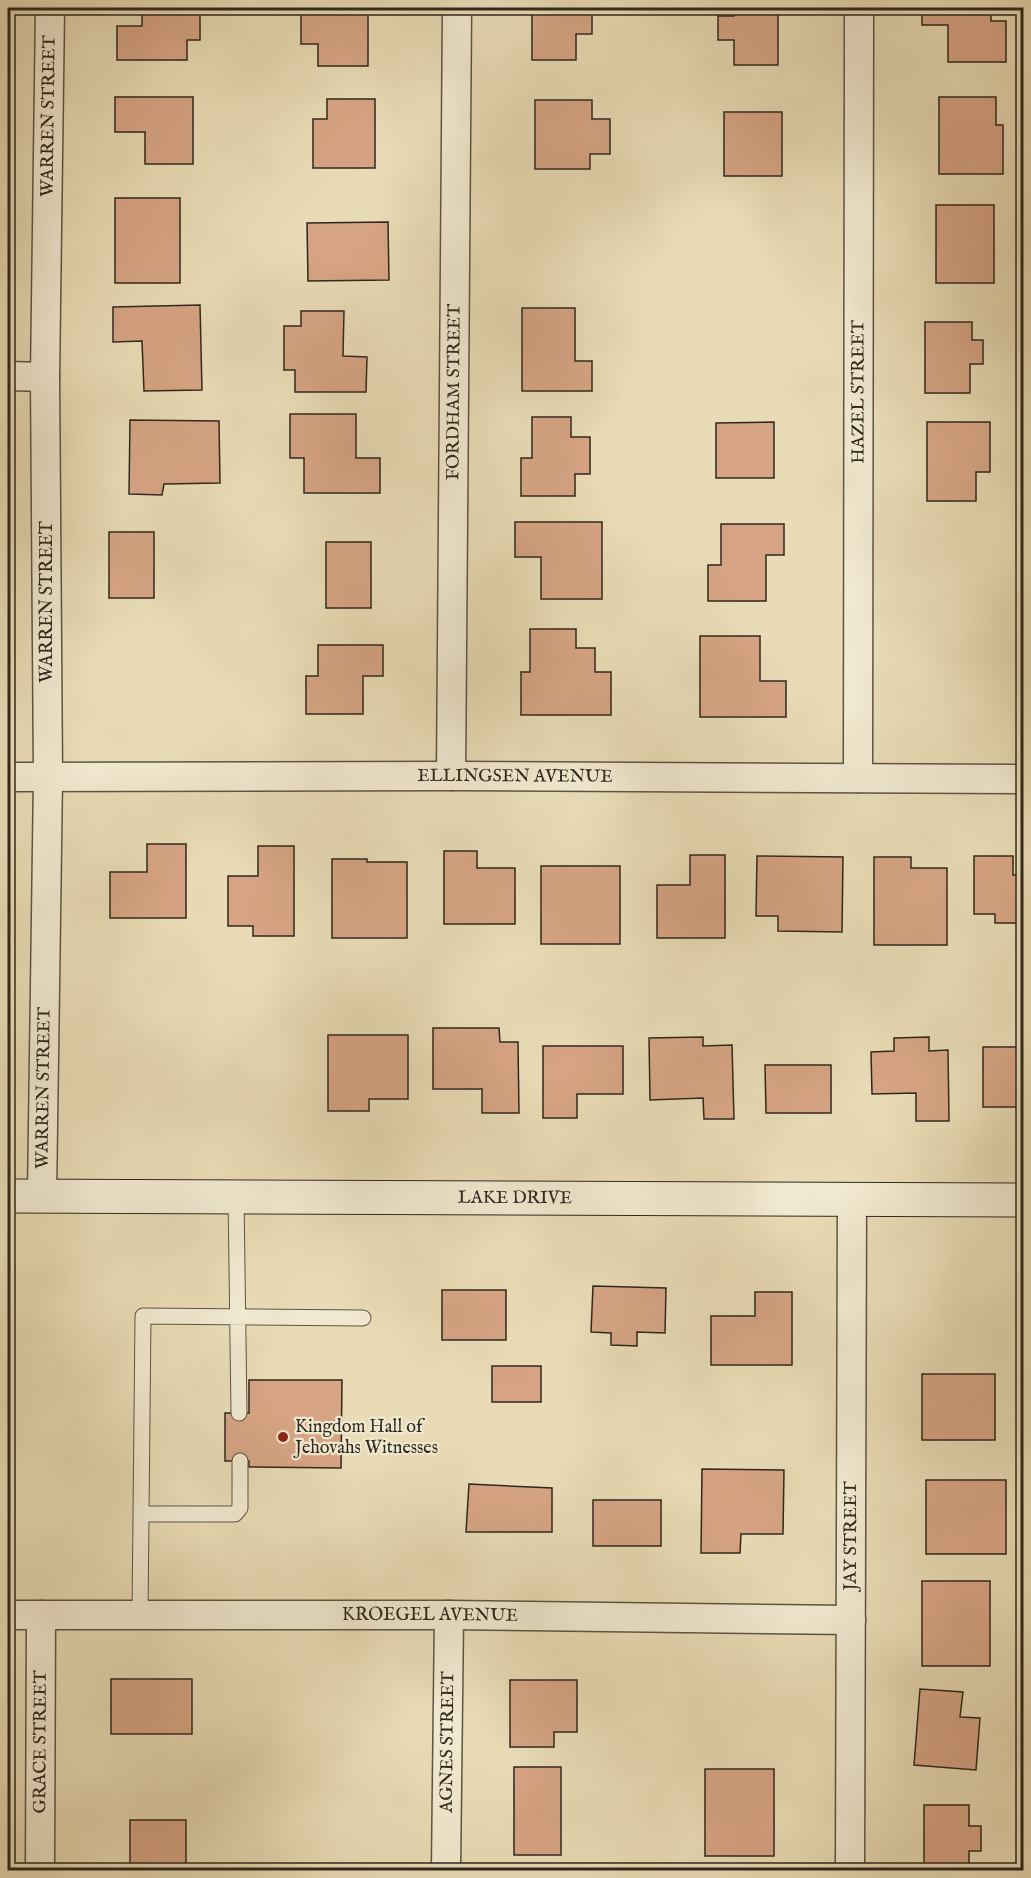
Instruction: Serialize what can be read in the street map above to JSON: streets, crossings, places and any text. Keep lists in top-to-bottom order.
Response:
{
  "streets": {
    "street": [
      "WARREN STREET",
      "FORDHAM STREET",
      "HAZEL STREET",
      "ELLINGSEN AVENUE",
      "LAKE DRIVE",
      "JAY STREET",
      "KROEGEL AVENUE",
      "GRACE STREET",
      "AGNES STREET"
    ]
  },
  "crossings": [
    ["WARREN STREET", "ELLINGSEN AVENUE"],
    ["WARREN STREET", "LAKE DRIVE"],
    ["FORDHAM STREET", "ELLINGSEN AVENUE"],
    ["HAZEL STREET", "ELLINGSEN AVENUE"],
    ["LAKE DRIVE", "JAY STREET"],
    ["JAY STREET", "KROEGEL AVENUE"],
    ["KROEGEL AVENUE", "GRACE STREET"],
    ["KROEGEL AVENUE", "AGNES STREET"]
  ],
  "places": ["Kingdom Hall of Jehovahs Witnesses"]
}
